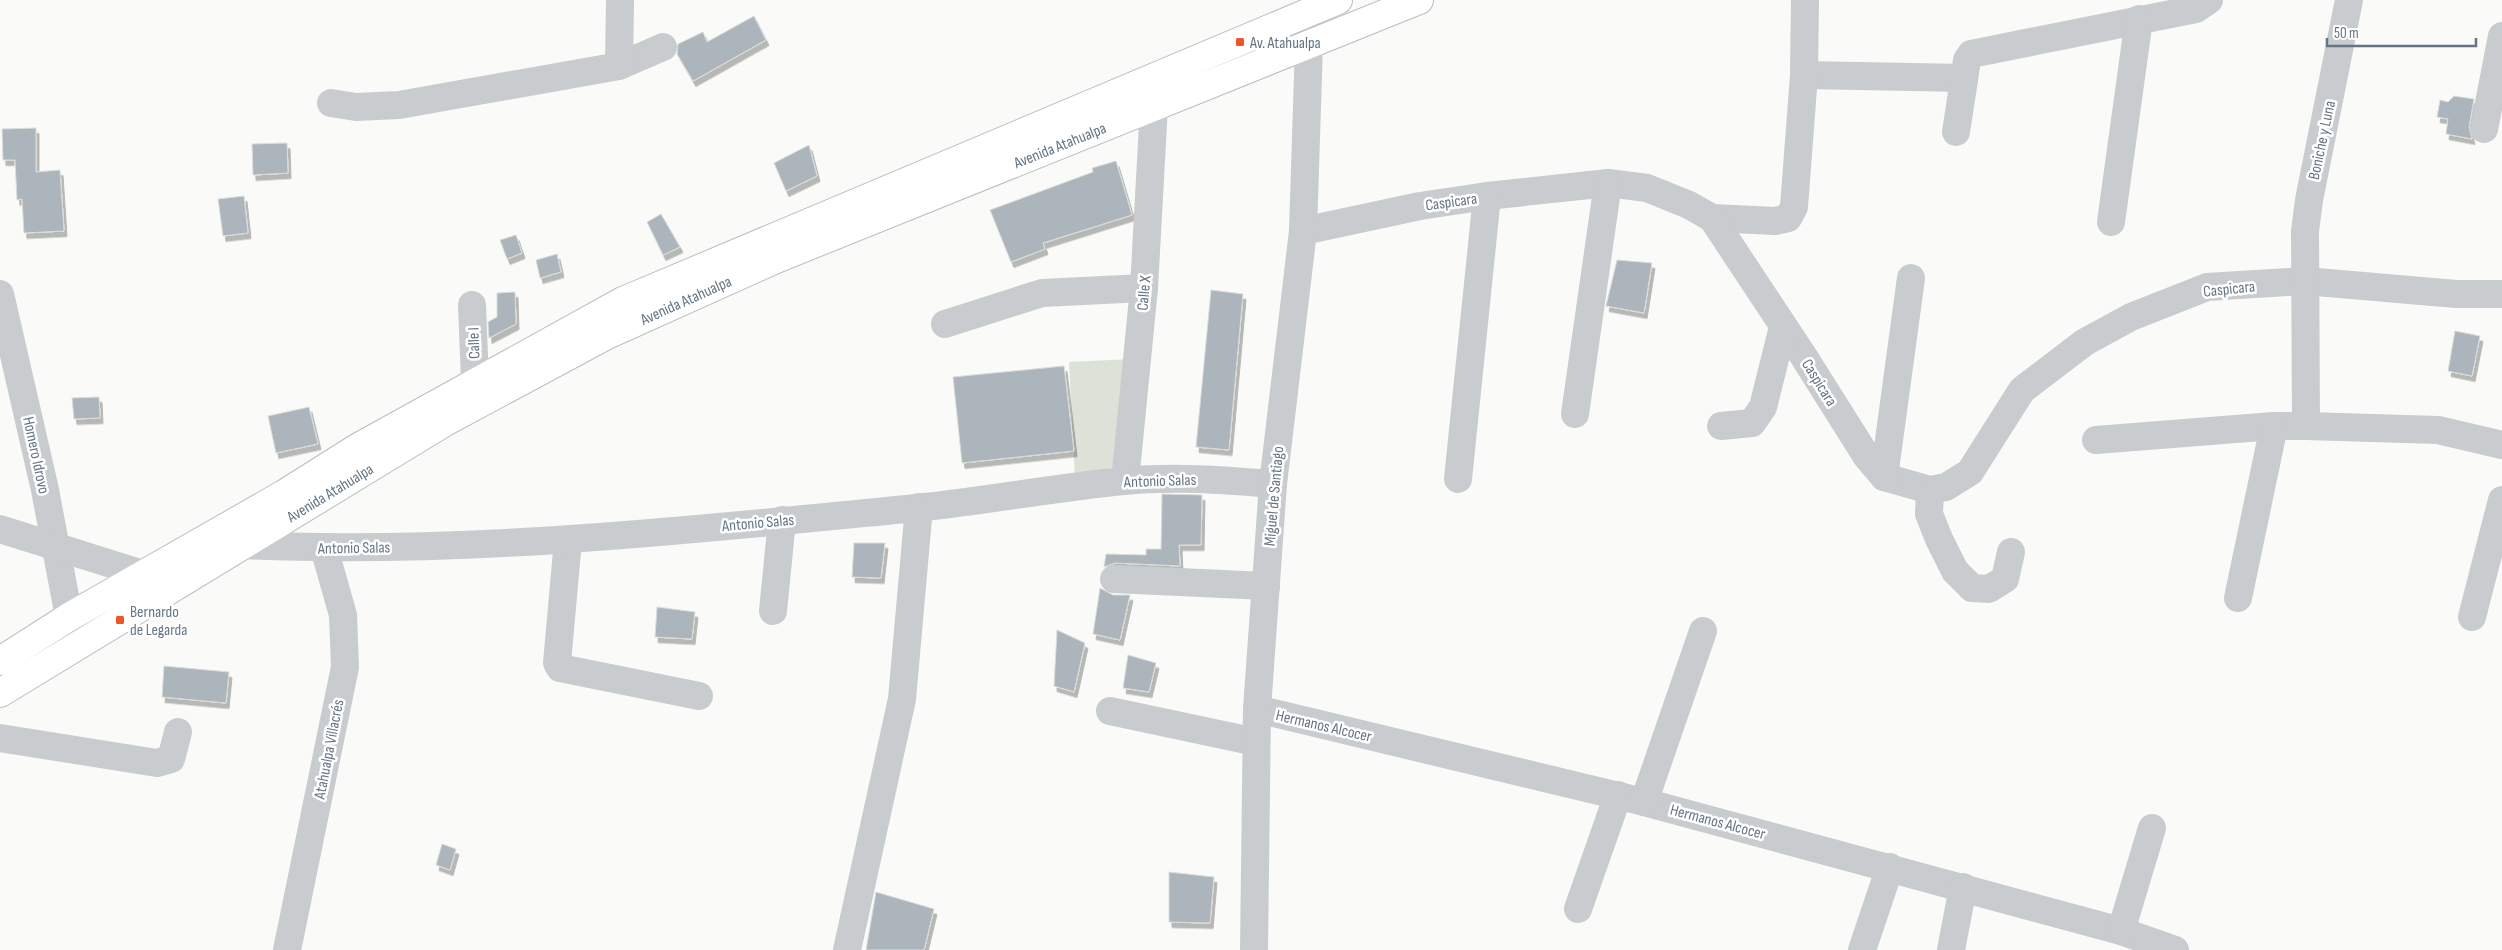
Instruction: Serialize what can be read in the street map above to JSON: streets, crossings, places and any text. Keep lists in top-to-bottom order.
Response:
{
  "streets": {
    "highway": ["Avenida Atahualpa"],
    "street": [
      "Boniche y Luna",
      "Caspicara",
      "Calle X",
      "Calle I",
      "Homero Idrovo",
      "Antonio Salas",
      "Miguel de Santiago",
      "Hermanos Alcocer",
      "Atahualpa Villacrés"
    ]
  },
  "crossings": [
    ["Boniche y Luna", "Caspicara"],
    ["Avenida Atahualpa", "Calle X"],
    ["Avenida Atahualpa", "Calle I"],
    ["Avenida Atahualpa", "Homero Idrovo"],
    ["Avenida Atahualpa", "Antonio Salas"],
    ["Avenida Atahualpa", "Miguel de Santiago"],
    ["Caspicara", "Miguel de Santiago"],
    ["Calle X", "Antonio Salas"],
    ["Antonio Salas", "Miguel de Santiago"],
    ["Antonio Salas", "Atahualpa Villacrés"],
    ["Miguel de Santiago", "Hermanos Alcocer"]
  ],
  "places": {
    "transit": ["Av. Atahualpa", "Bernardo de Legarda"]
  },
  "scale_bar": "50 m"
}
